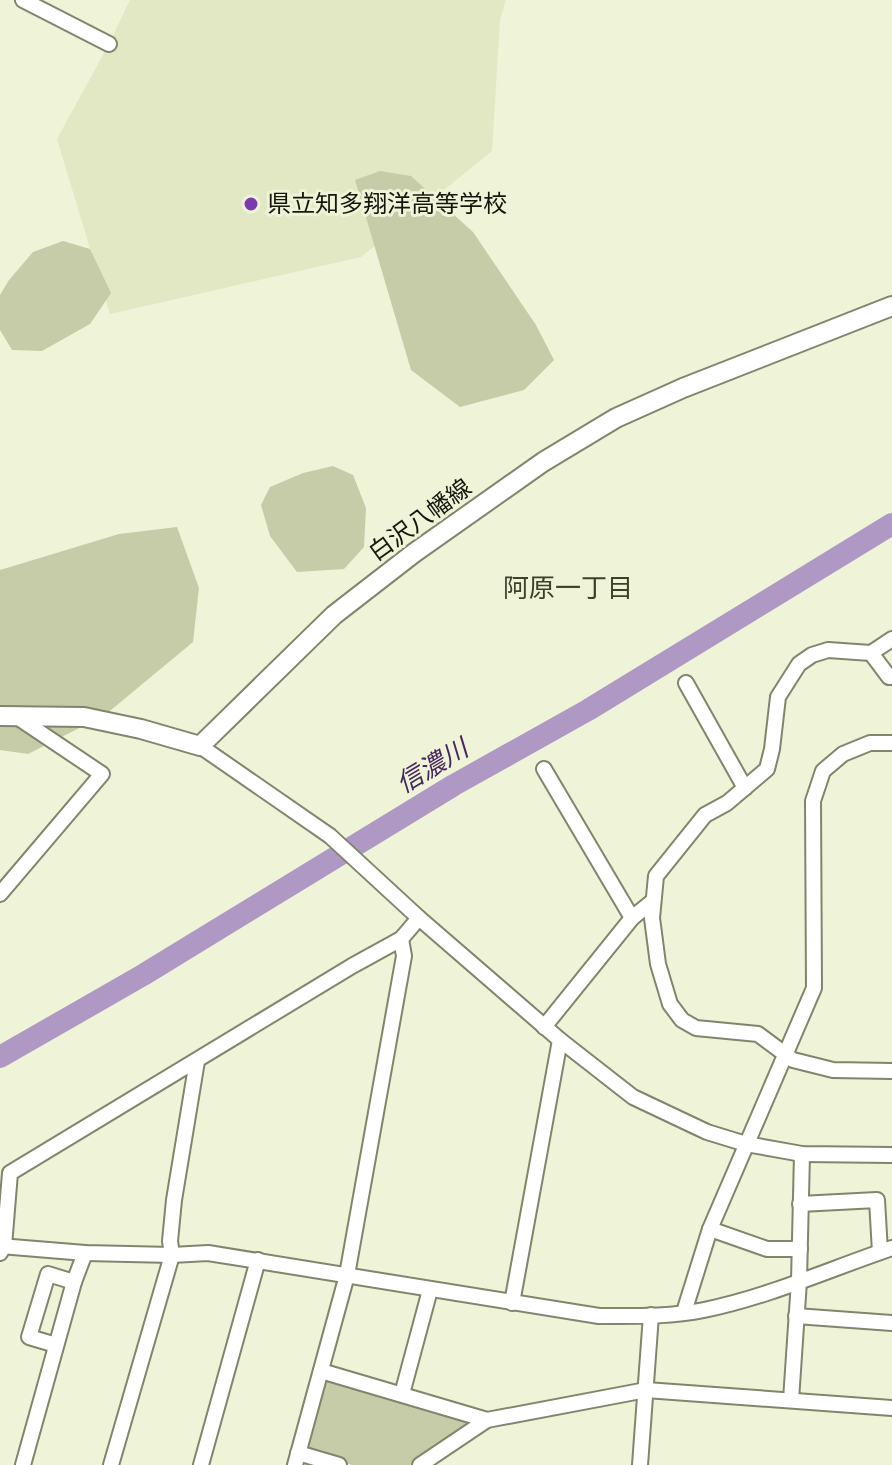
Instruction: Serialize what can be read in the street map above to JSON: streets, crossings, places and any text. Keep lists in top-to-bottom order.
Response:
{
  "streets": {
    "main road": ["白沢八幡線"]
  },
  "districts": ["阿原一丁目"],
  "water": ["信濃川"],
  "places": ["県立知多翔洋高等学校"]
}
